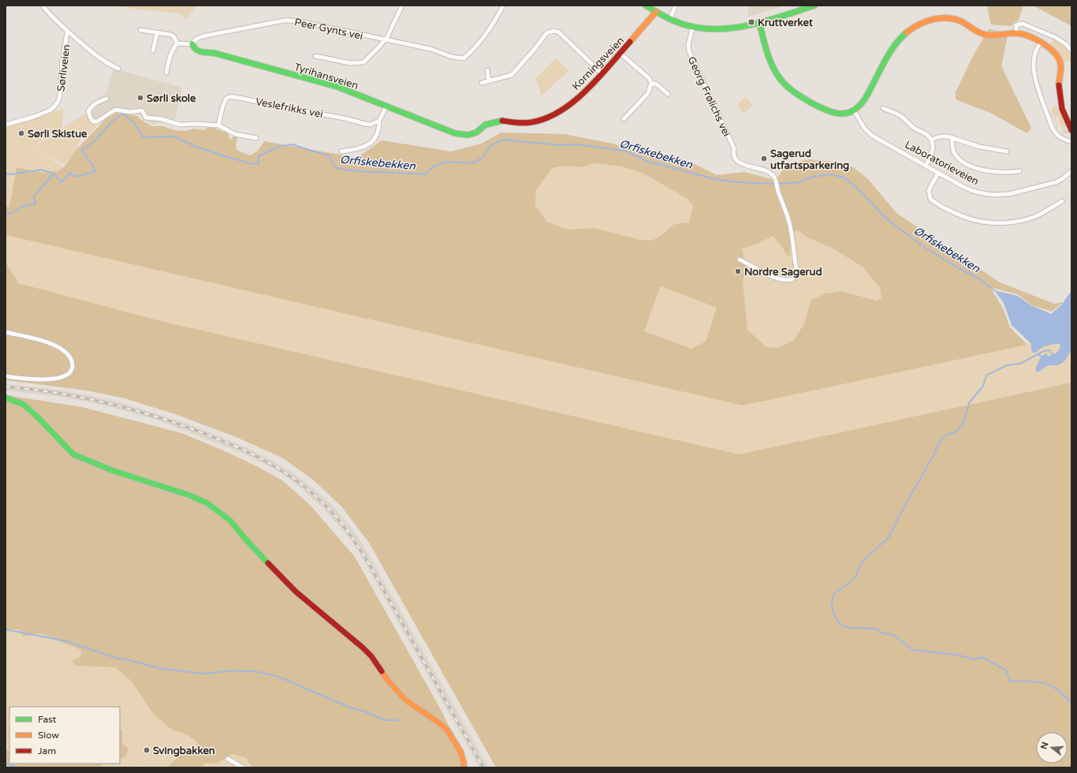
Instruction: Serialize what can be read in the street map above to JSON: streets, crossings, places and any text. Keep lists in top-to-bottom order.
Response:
{
  "streets": {
    "street": [
      "Peer Gynts vei",
      "Korningsveien",
      "Sørliveien",
      "Tyrihansveien",
      "Georg Frølichs vei",
      "Veslefrikks vei",
      "Laboratorieveien"
    ]
  },
  "crossings": [
    ["Peer Gynts vei", "Tyrihansveien"],
    ["Korningsveien", "Tyrihansveien"]
  ],
  "water": ["Ørfiskebekken"],
  "places": {
    "transit": ["Kruttverket"],
    "other": [
      "Sørli skole",
      "Sørli Skistue",
      "Sagerud utfartsparkering",
      "Nordre Sagerud",
      "Svingbakken"
    ]
  },
  "legend": ["Fast", "Slow", "Jam"],
  "north": "left"
}
